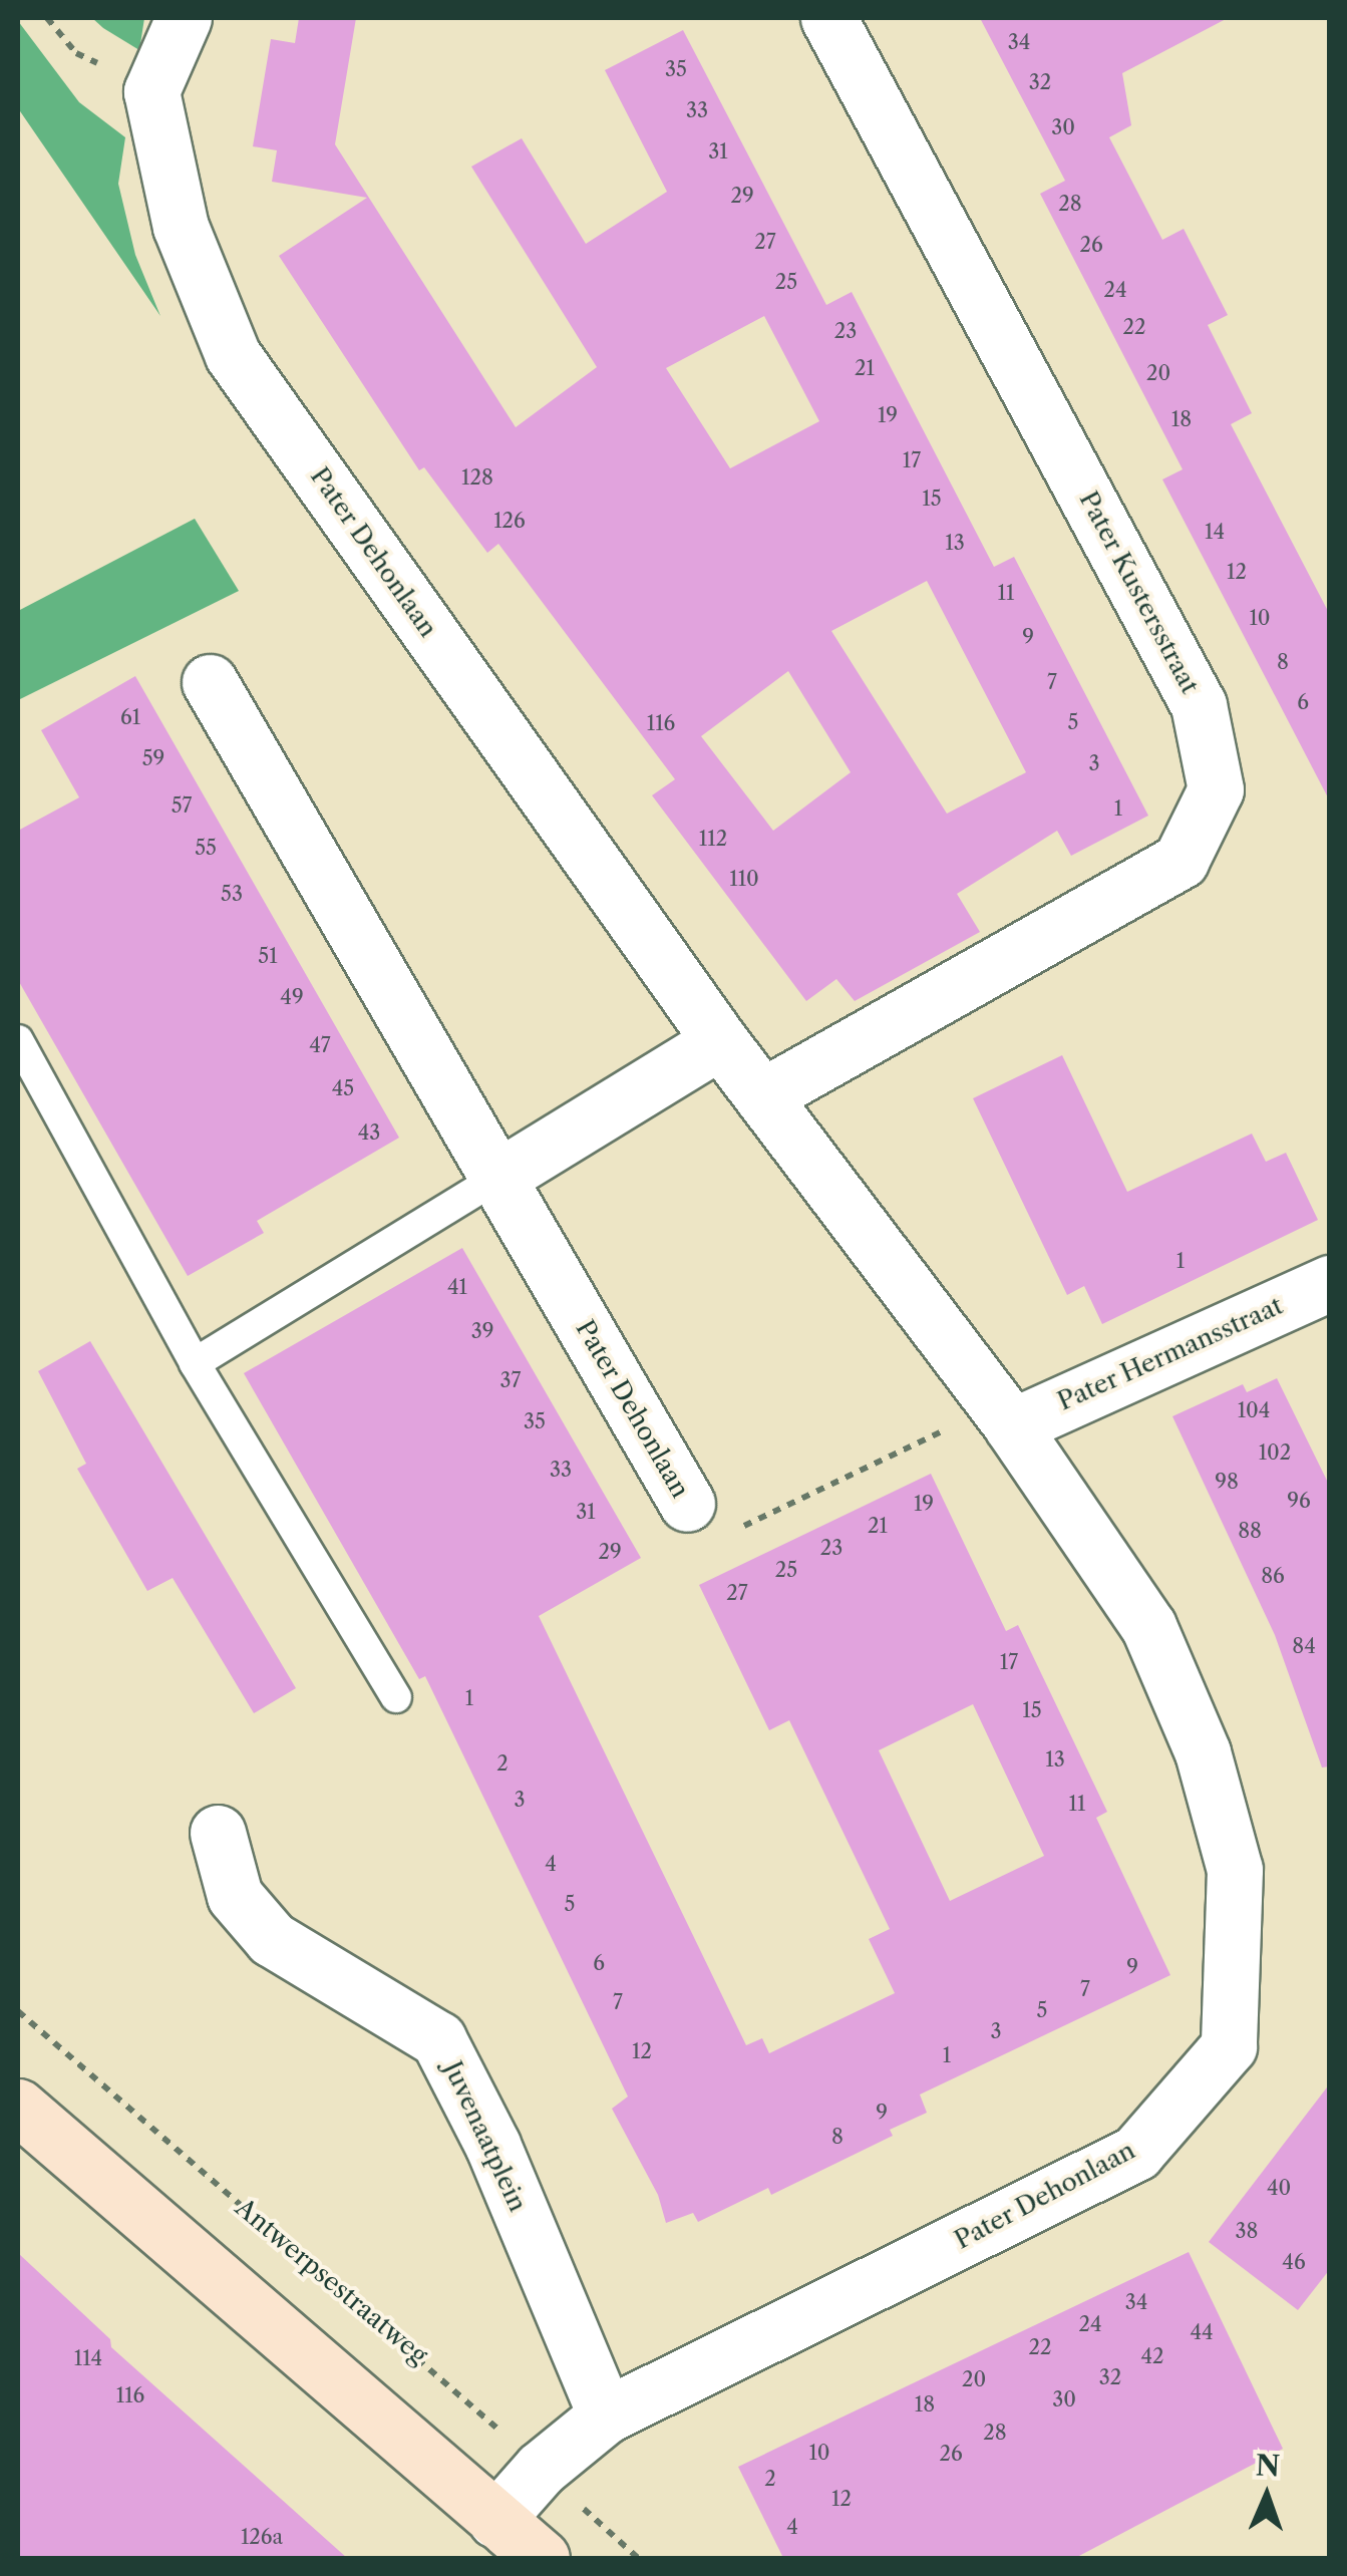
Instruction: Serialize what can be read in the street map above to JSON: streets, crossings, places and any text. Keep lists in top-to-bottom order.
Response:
{
  "streets": {
    "street": [
      "Pater Dehonlaan",
      "Pater Kustersstraat",
      "Pater Hermansstraat",
      "Juvenaatplein"
    ],
    "path": ["Antwerpsestraatweg"]
  },
  "crossings": [
    ["Pater Dehonlaan", "Pater Kustersstraat"],
    ["Pater Dehonlaan", "Pater Hermansstraat"],
    ["Pater Dehonlaan", "Juvenaatplein"],
    ["Pater Dehonlaan", "Antwerpsestraatweg"]
  ],
  "house_numbers": [
    "34",
    "35",
    "32",
    "33",
    "30",
    "31",
    "29",
    "28",
    "27",
    "26",
    "25",
    "24",
    "22",
    "23",
    "21",
    "20",
    "19",
    "18",
    "17",
    "128",
    "15",
    "126",
    "14",
    "13",
    "12",
    "11",
    "10",
    "9",
    "8",
    "7",
    "6",
    "61",
    "5",
    "116",
    "59",
    "3",
    "57",
    "1",
    "112",
    "55",
    "110",
    "53",
    "51",
    "49",
    "47",
    "45",
    "43",
    "1",
    "41",
    "39",
    "37",
    "104",
    "35",
    "102",
    "33",
    "98",
    "96",
    "19",
    "31",
    "21",
    "88",
    "23",
    "29",
    "25",
    "86",
    "27",
    "84",
    "17",
    "1",
    "15",
    "13",
    "2",
    "3",
    "11",
    "4",
    "5",
    "6",
    "9",
    "7",
    "7",
    "5",
    "3",
    "12",
    "1",
    "9",
    "8",
    "40",
    "38",
    "46",
    "34",
    "24",
    "44",
    "22",
    "42",
    "114",
    "32",
    "20",
    "116",
    "30",
    "18",
    "28",
    "10",
    "26",
    "2",
    "12",
    "4",
    "126a"
  ],
  "north": "top"
}
